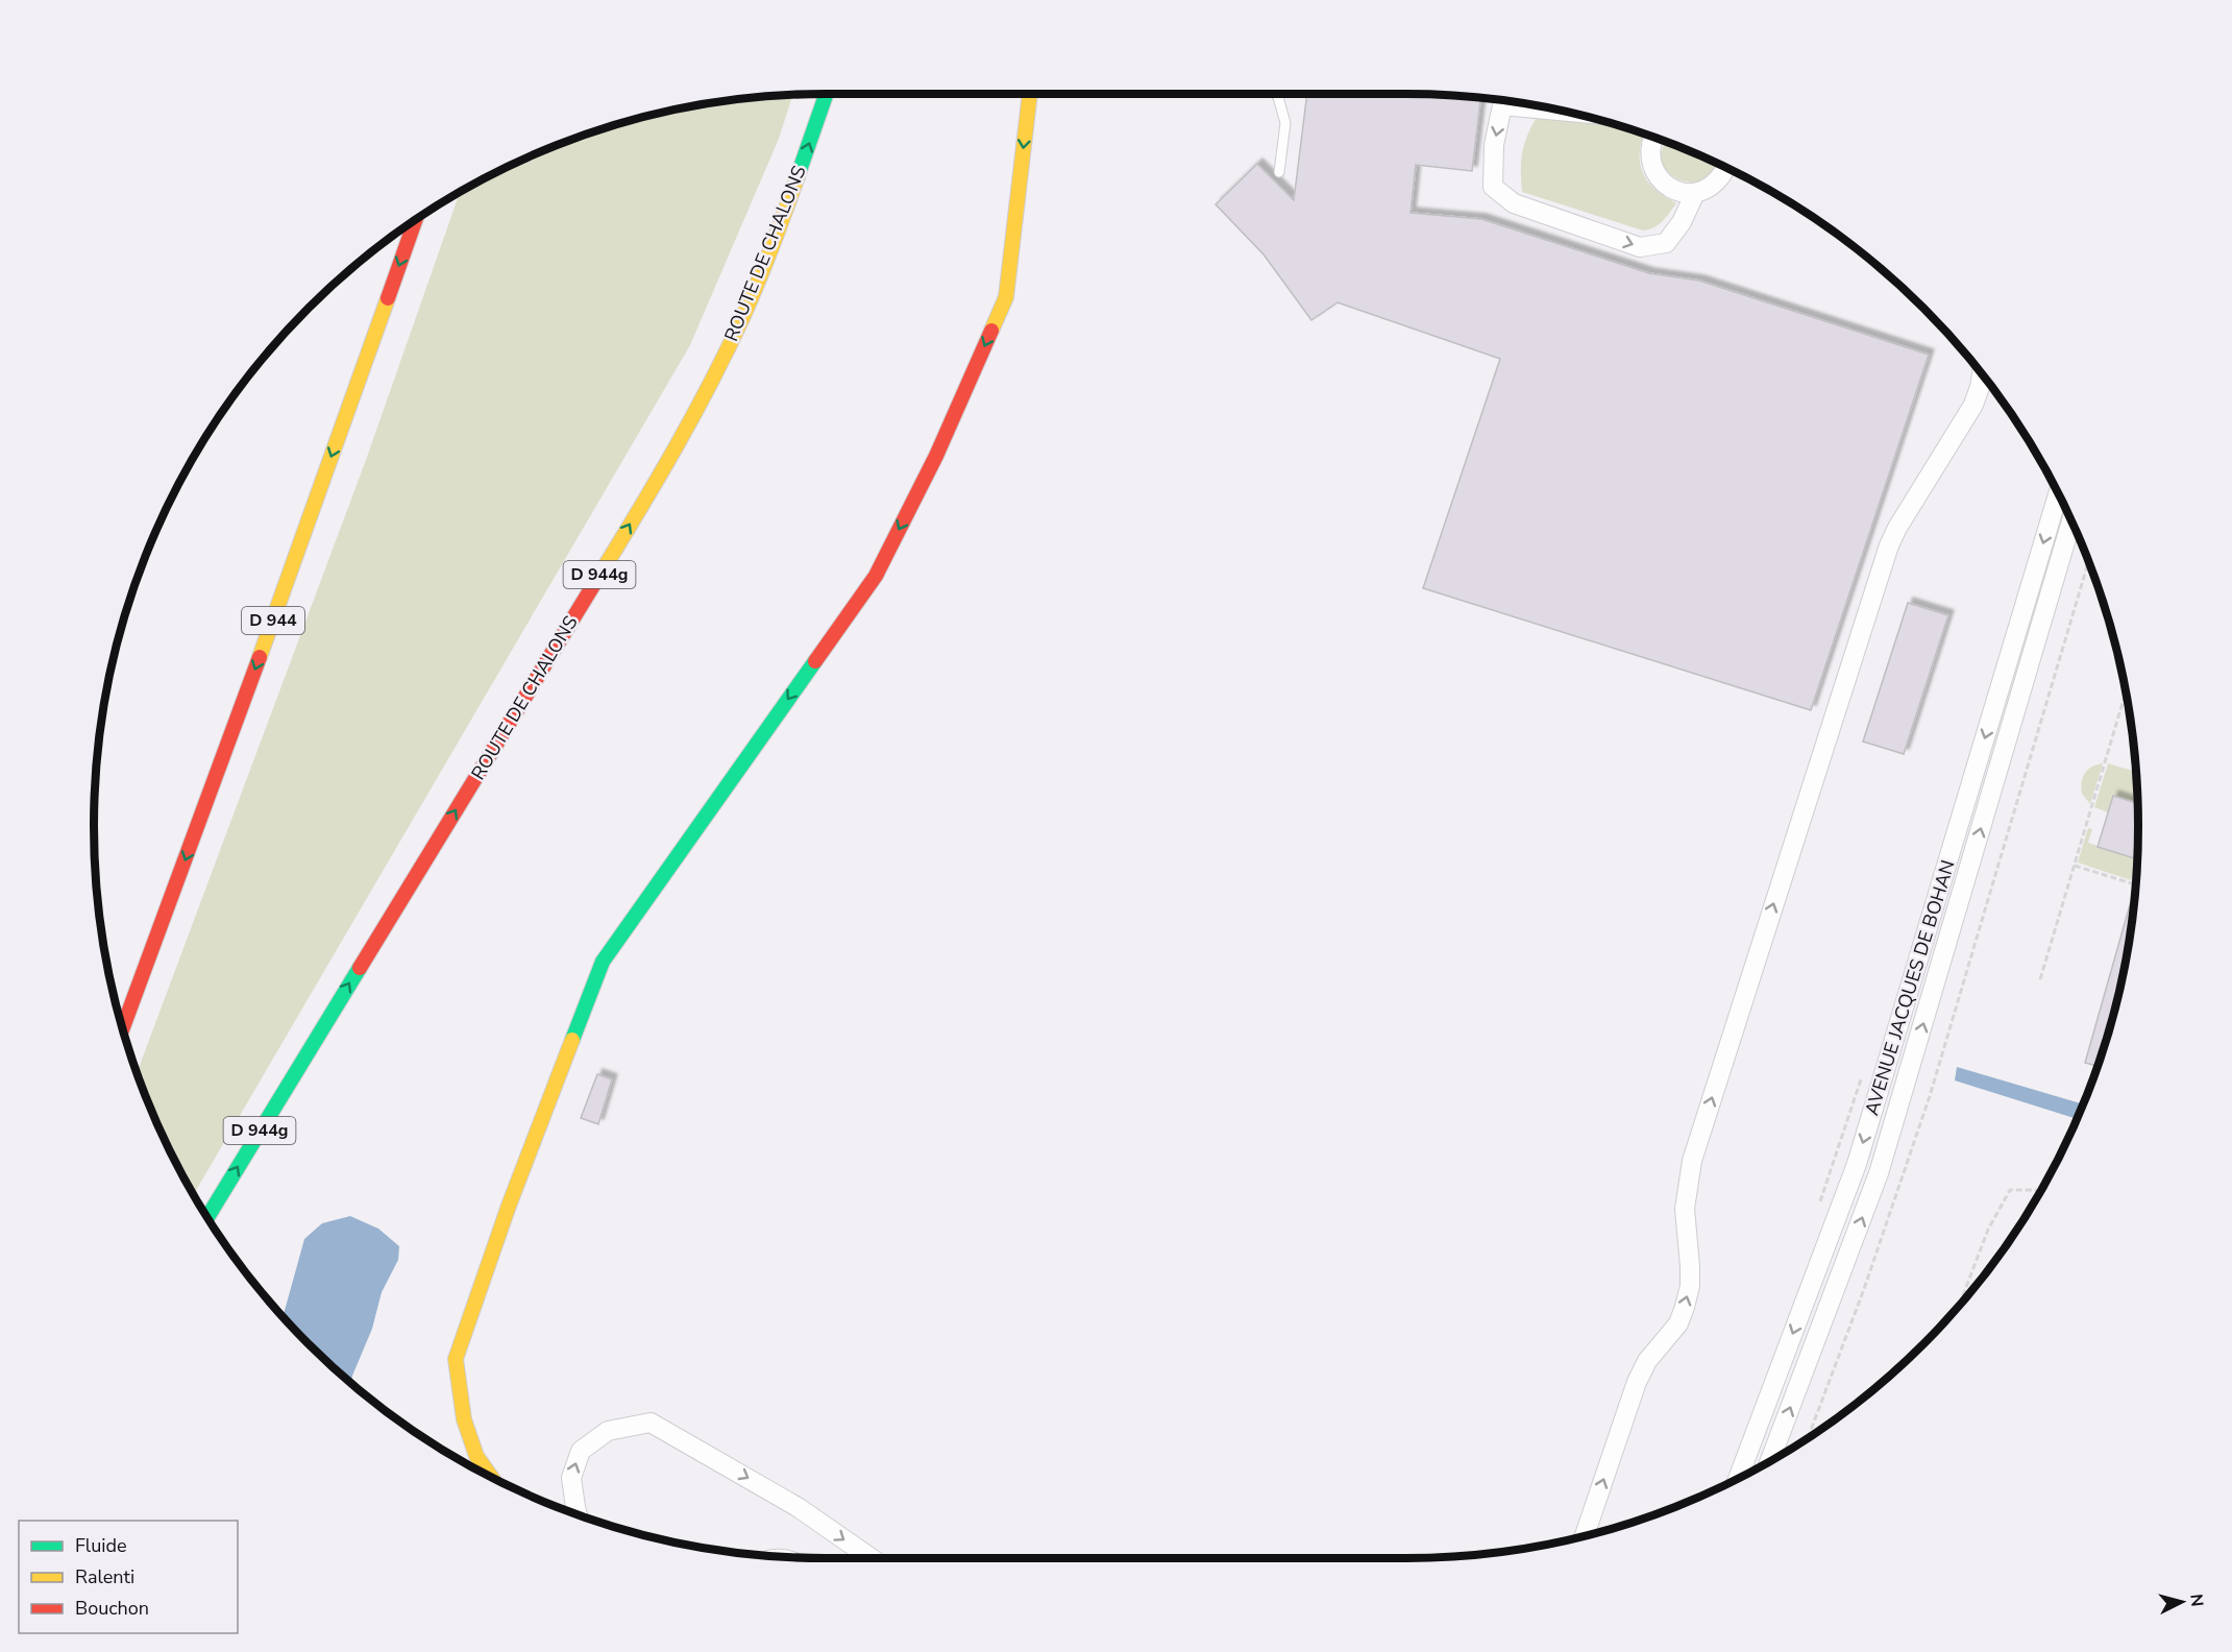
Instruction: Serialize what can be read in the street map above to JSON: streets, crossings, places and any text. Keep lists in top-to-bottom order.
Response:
{
  "streets": {
    "main road": ["ROUTE DE CHALONS", "D 944g", "D 944"],
    "street": ["AVENUE JACQUES DE BOHAN"]
  },
  "one_way": ["ROUTE DE CHALONS"],
  "legend": ["Fluide", "Ralenti", "Bouchon"],
  "north": "right"
}
